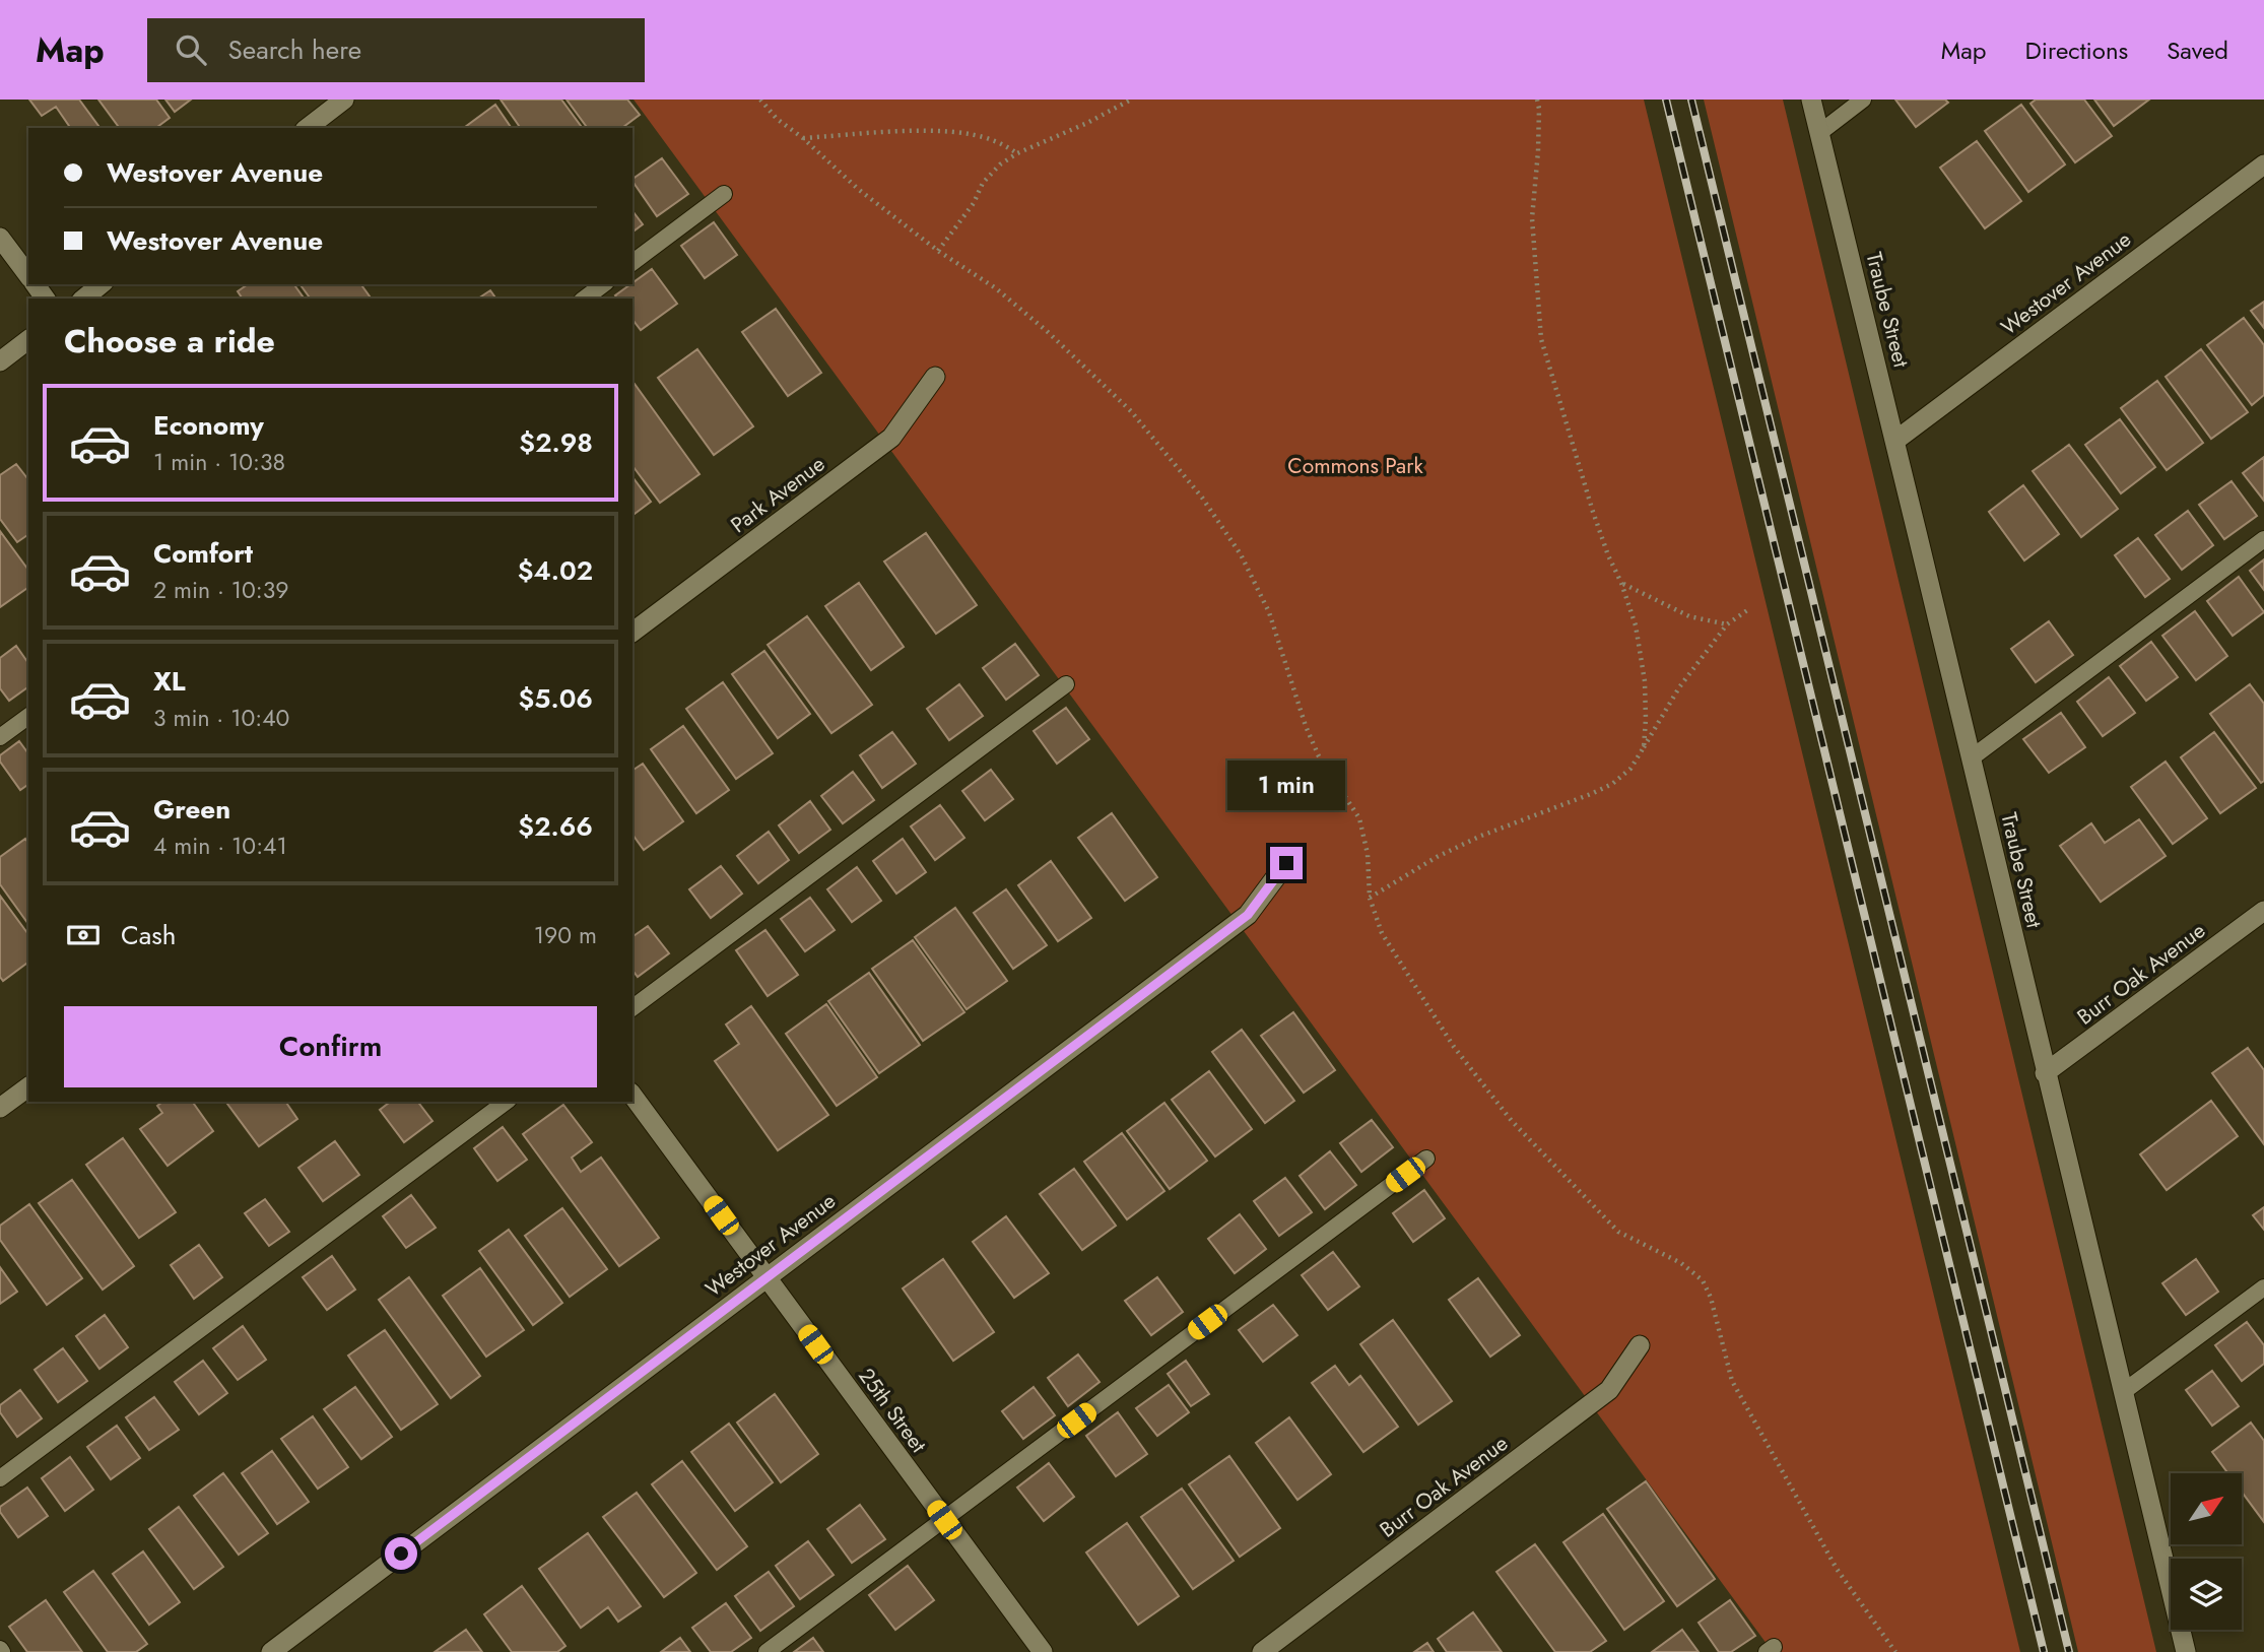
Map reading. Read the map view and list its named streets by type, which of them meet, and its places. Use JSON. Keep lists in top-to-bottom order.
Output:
{
  "streets": {
    "street": [
      "Westover Avenue",
      "Traube Street",
      "Park Avenue",
      "Burr Oak Avenue",
      "25th Street"
    ]
  },
  "crossings": [
    ["Westover Avenue", "Traube Street"],
    ["Westover Avenue", "25th Street"],
    ["Traube Street", "Burr Oak Avenue"]
  ],
  "parks": ["Commons Park"],
  "north": "top right",
  "page": {
    "header": "Map",
    "search": "Search here",
    "nav": ["Map", "Directions", "Saved"],
    "banner": ["Westover Avenue", "Westover Avenue"],
    "heading": "Choose a ride",
    "list": [
      {
        "name": "Economy",
        "note": "1 min · 10:38",
        "value": "$2.98"
      },
      {
        "name": "Comfort",
        "note": "2 min · 10:39",
        "value": "$4.02"
      },
      {
        "name": "XL",
        "note": "3 min · 10:40",
        "value": "$5.06"
      },
      {
        "name": "Green",
        "note": "4 min · 10:41",
        "value": "$2.66"
      }
    ],
    "bubble": "1 min",
    "pay": ["Cash", "190 m"],
    "buttons": "Confirm"
  }
}
